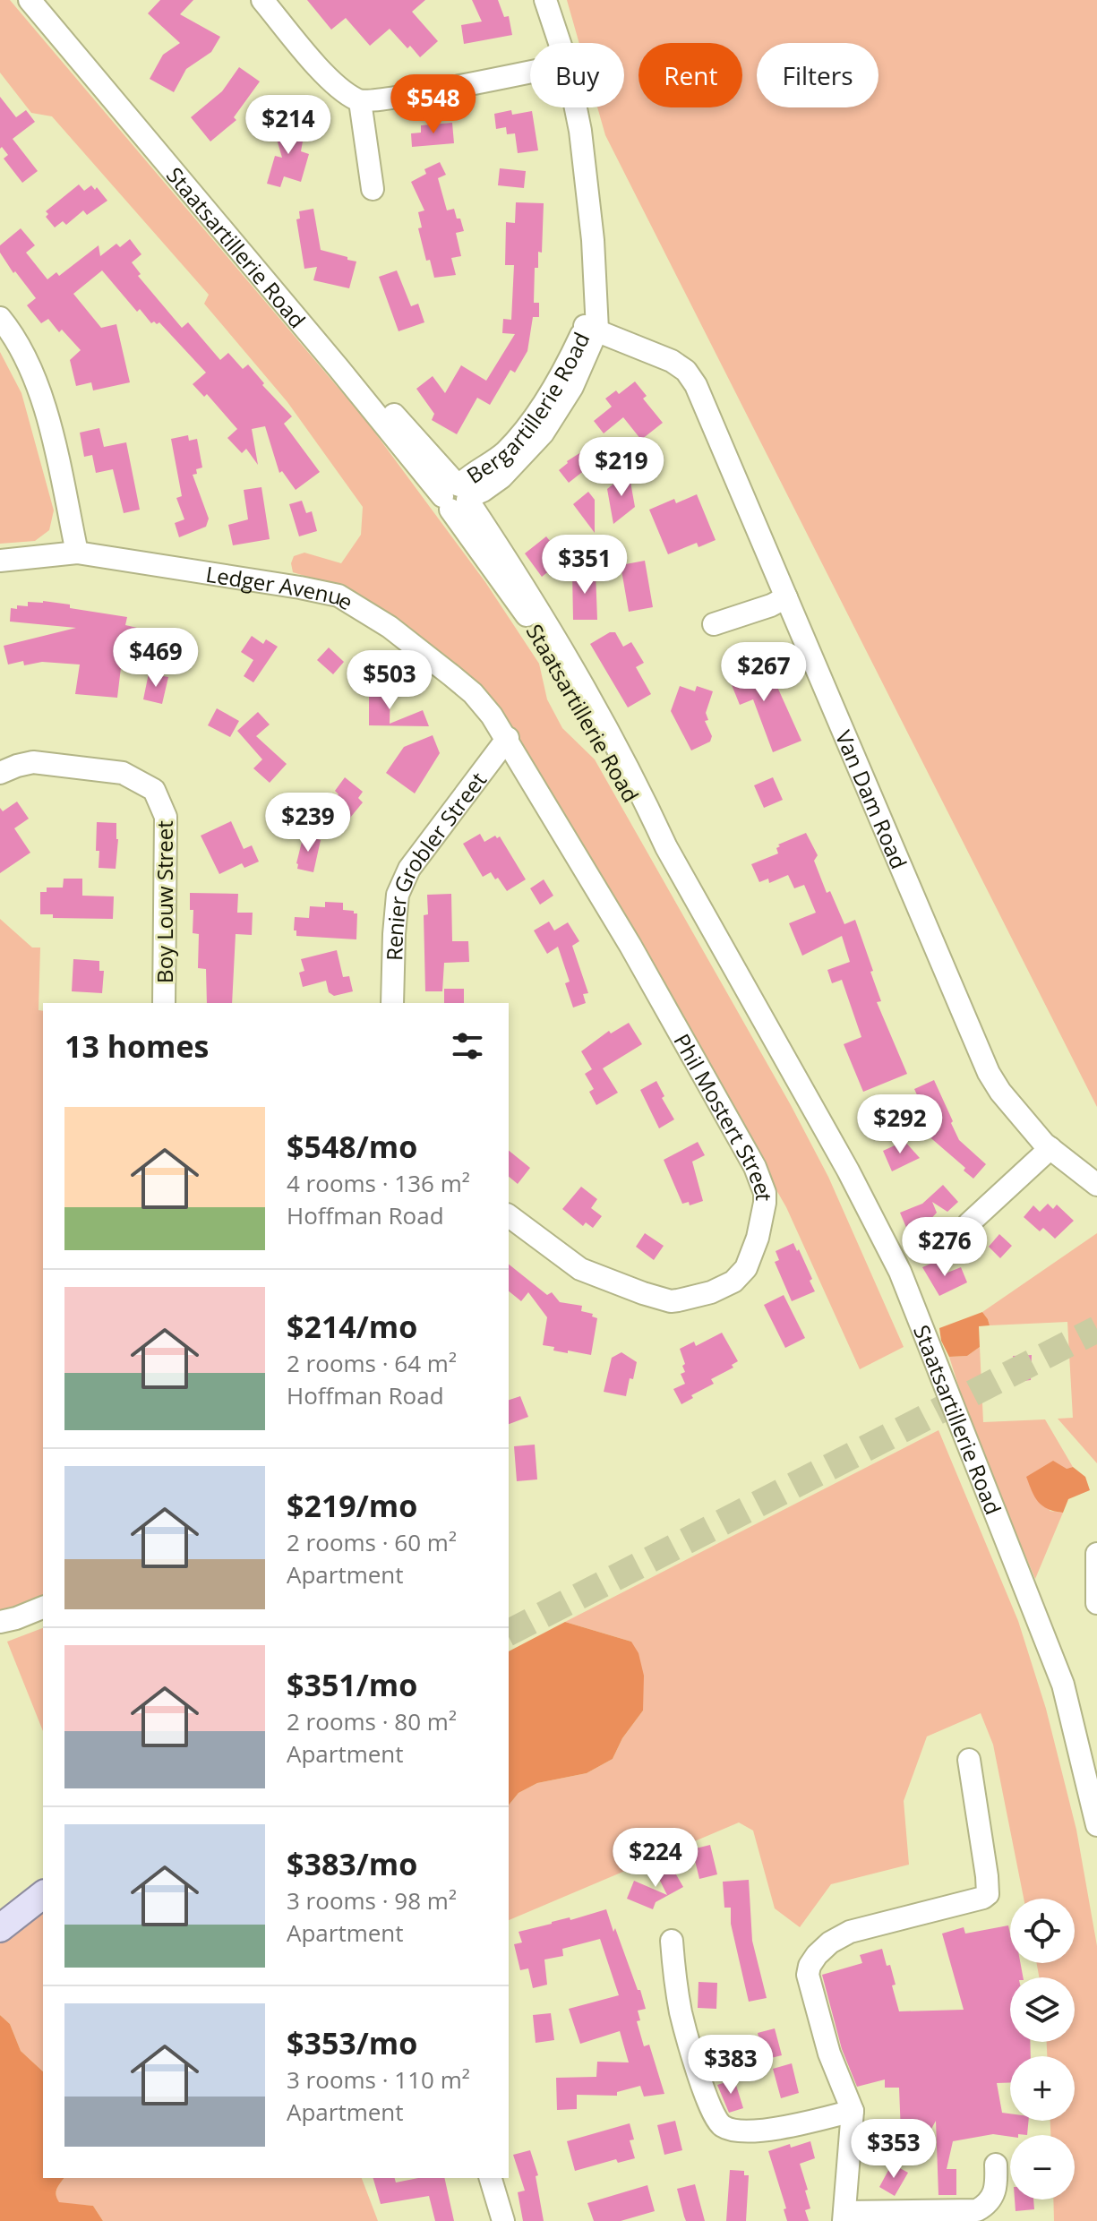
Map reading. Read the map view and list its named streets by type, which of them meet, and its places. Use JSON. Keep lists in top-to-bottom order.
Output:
{
  "streets": {
    "street": [
      "Staatsartillerie Road",
      "Bergartillerie Road",
      "Ledger Avenue",
      "Van Dam Road",
      "Renier Grobler Street",
      "Boy Louw Street",
      "Phil Mostert Street"
    ]
  },
  "crossings": [
    ["Staatsartillerie Road", "Bergartillerie Road"],
    ["Bergartillerie Road", "Van Dam Road"],
    ["Ledger Avenue", "Renier Grobler Street"],
    ["Ledger Avenue", "Phil Mostert Street"],
    ["Renier Grobler Street", "Phil Mostert Street"]
  ],
  "page": {
    "chip": ["Buy", "Rent", "Filters"],
    "price": [
      "$548",
      "$214",
      "$219",
      "$351",
      "$469",
      "$267",
      "$503",
      "$239",
      "$292",
      "$276",
      "$224",
      "$383",
      "$353"
    ],
    "heading": "13 homes",
    "list": [
      {
        "name": "$548/mo",
        "note": "4 rooms · 136 m² · Hoffman Road"
      },
      {
        "name": "$214/mo",
        "note": "2 rooms · 64 m² · Hoffman Road"
      },
      {
        "name": "$219/mo",
        "note": "2 rooms · 60 m² · Apartment"
      },
      {
        "name": "$351/mo",
        "note": "2 rooms · 80 m² · Apartment"
      },
      {
        "name": "$383/mo",
        "note": "3 rooms · 98 m² · Apartment"
      },
      {
        "name": "$353/mo",
        "note": "3 rooms · 110 m² · Apartment"
      }
    ],
    "map_buttons": ["+", "−"]
  }
}
